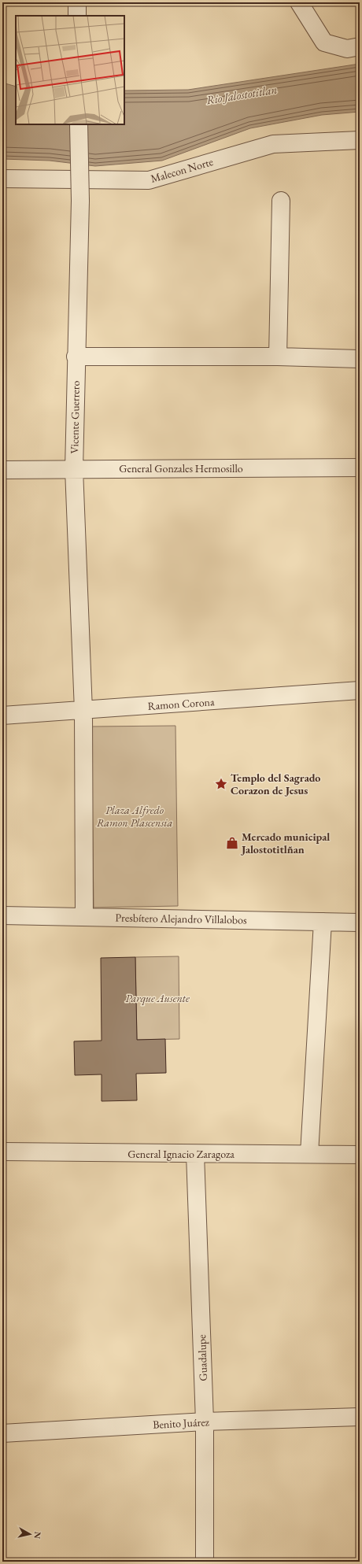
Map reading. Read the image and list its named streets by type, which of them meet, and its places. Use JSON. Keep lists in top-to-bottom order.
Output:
{
  "streets": {
    "street": [
      "Malecon Norte",
      "Vicente Guerrero",
      "General Gonzales Hermosillo",
      "Ramon Corona",
      "Presbítero Alejandro Villalobos",
      "General Ignacio Zaragoza",
      "Guadalupe",
      "Benito Juárez"
    ]
  },
  "crossings": [
    ["Vicente Guerrero", "General Gonzales Hermosillo"],
    ["Vicente Guerrero", "Ramon Corona"],
    ["Vicente Guerrero", "Presbítero Alejandro Villalobos"],
    ["General Ignacio Zaragoza", "Guadalupe"],
    ["Guadalupe", "Benito Juárez"]
  ],
  "water": ["Rio Jalostotitlan"],
  "parks": ["Plaza Alfredo Ramon Plascensia", "Parque Ausente"],
  "places": {
    "place": ["Templo del Sagrado Corazon de Jesus"],
    "shop": ["Mercado municipal Jalostotitlñan"]
  },
  "north": "right"
}
